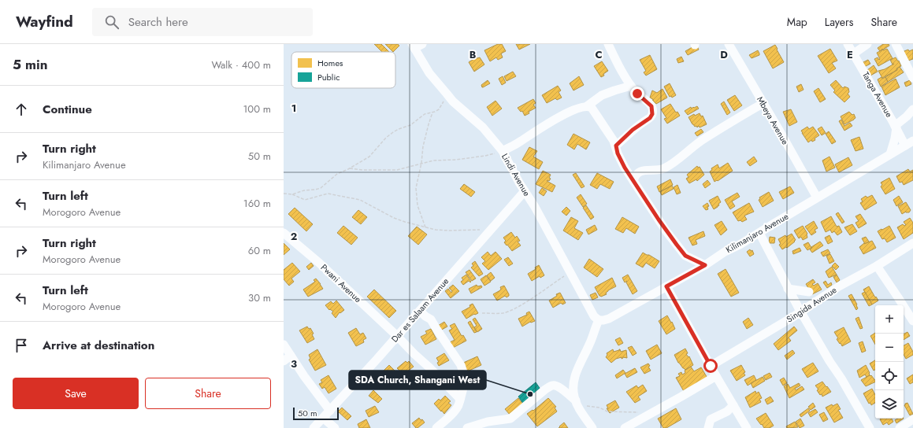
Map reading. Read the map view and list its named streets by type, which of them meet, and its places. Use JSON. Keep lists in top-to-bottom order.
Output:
{
  "streets": {
    "street": [
      "Tanga Avenue",
      "Mbeya Avenue",
      "Lindi Avenue",
      "Kilimanjaro Avenue",
      "Pwani Avenue",
      "Singida Avenue",
      "Dar es Salaam Avenue"
    ]
  },
  "crossings": [
    ["Tanga Avenue", "Kilimanjaro Avenue"],
    ["Mbeya Avenue", "Kilimanjaro Avenue"],
    ["Lindi Avenue", "Kilimanjaro Avenue"],
    ["Lindi Avenue", "Dar es Salaam Avenue"],
    ["Pwani Avenue", "Dar es Salaam Avenue"]
  ],
  "places": ["SDA Church, Shangani West"],
  "legend": ["Homes", "Public"],
  "scale_bar": "50 m",
  "page": {
    "header": "Wayfind",
    "search": "Search here",
    "nav": ["Map", "Layers", "Share"],
    "heading": ["5 min", "Walk · 400 m"],
    "list": [
      ["Continue", "100 m"],
      ["Turn right", "Kilimanjaro Avenue", "50 m"],
      ["Turn left", "Morogoro Avenue", "160 m"],
      ["Turn right", "Morogoro Avenue", "60 m"],
      ["Turn left", "Morogoro Avenue", "30 m"],
      "Arrive at destination"
    ],
    "map_buttons": ["+", "−"],
    "buttons": ["Save", "Share"],
    "scale": "50 m"
  },
  "grid": {
    "columns": [
      "B",
      "C",
      "D",
      "E"
    ],
    "rows": ["1", "2", "3"]
  }
}
